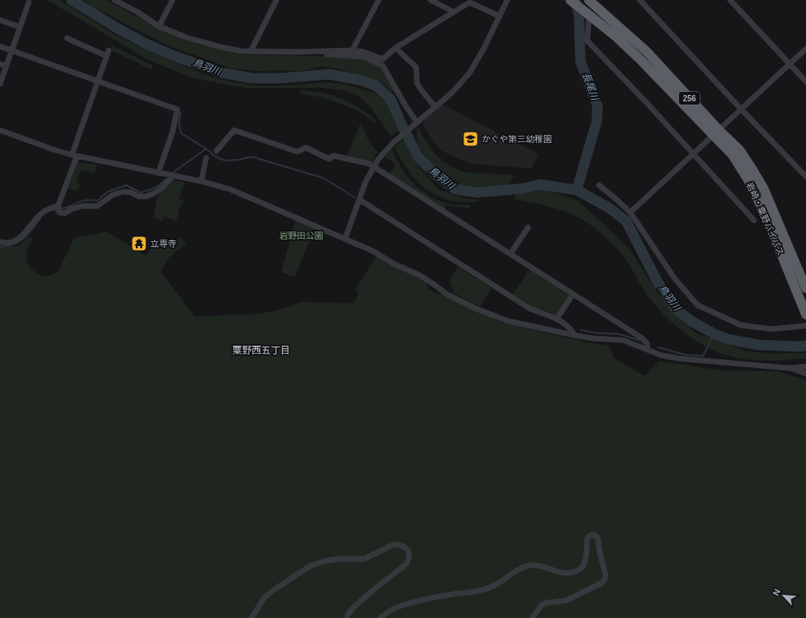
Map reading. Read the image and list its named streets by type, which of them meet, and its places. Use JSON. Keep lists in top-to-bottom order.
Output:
{
  "streets": {
    "highway": ["256", "岩崎・粟野バイパス"]
  },
  "districts": ["粟野西五丁目"],
  "water": ["鳥羽川", "長尾川"],
  "parks": ["岩野田公園"],
  "places": {
    "school or university": ["かぐや第三幼稚園"],
    "temple": ["立専寺"]
  },
  "north": "top left"
}
